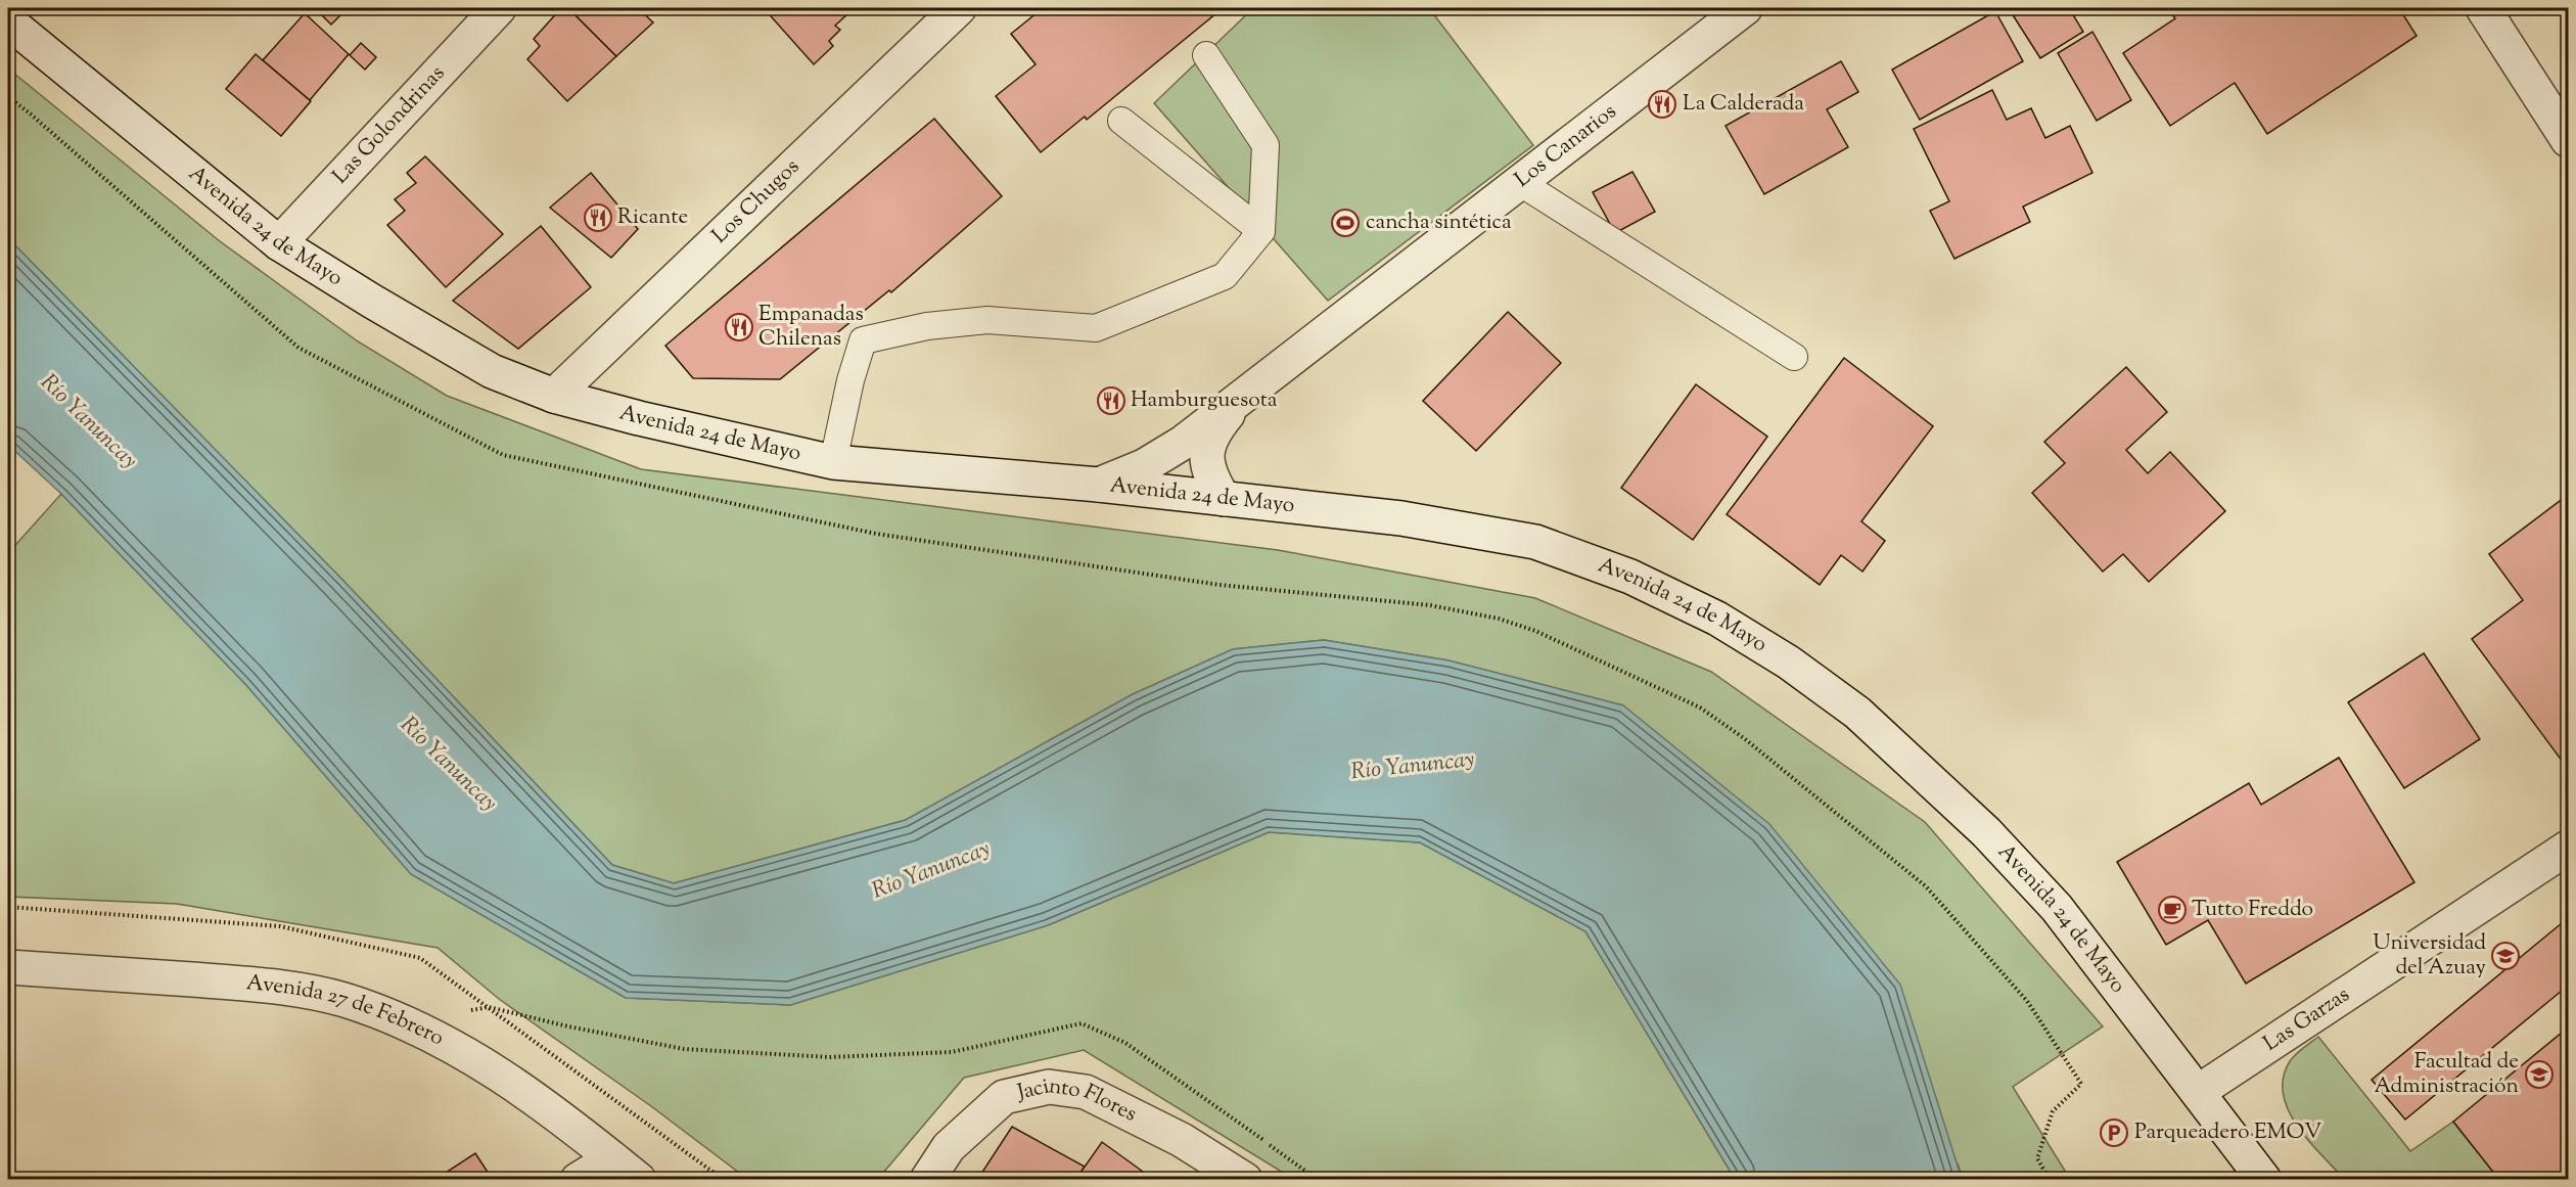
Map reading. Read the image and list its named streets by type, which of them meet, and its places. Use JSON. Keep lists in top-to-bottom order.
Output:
{
  "streets": {
    "street": [
      "Las Golondrinas",
      "Los Canarios",
      "Los Chugos",
      "Avenida 24 de Mayo",
      "Avenida 27 de Febrero",
      "Las Garzas",
      "Jacinto Flores"
    ]
  },
  "crossings": [
    ["Las Golondrinas", "Avenida 24 de Mayo"],
    ["Los Canarios", "Avenida 24 de Mayo"],
    ["Los Chugos", "Avenida 24 de Mayo"],
    ["Avenida 24 de Mayo", "Las Garzas"]
  ],
  "water": ["Río Yanuncay"],
  "places": {
    "restaurant": [
      "La Calderada",
      "Ricante",
      "Empanadas Chilenas",
      "Hamburguesota"
    ],
    "sports": ["cancha sintética"],
    "cafe": ["Tutto Freddo"],
    "school or university": ["Universidad del Azuay", "Facultad de Administración"],
    "parking": ["Parqueadero EMOV"]
  }
}
